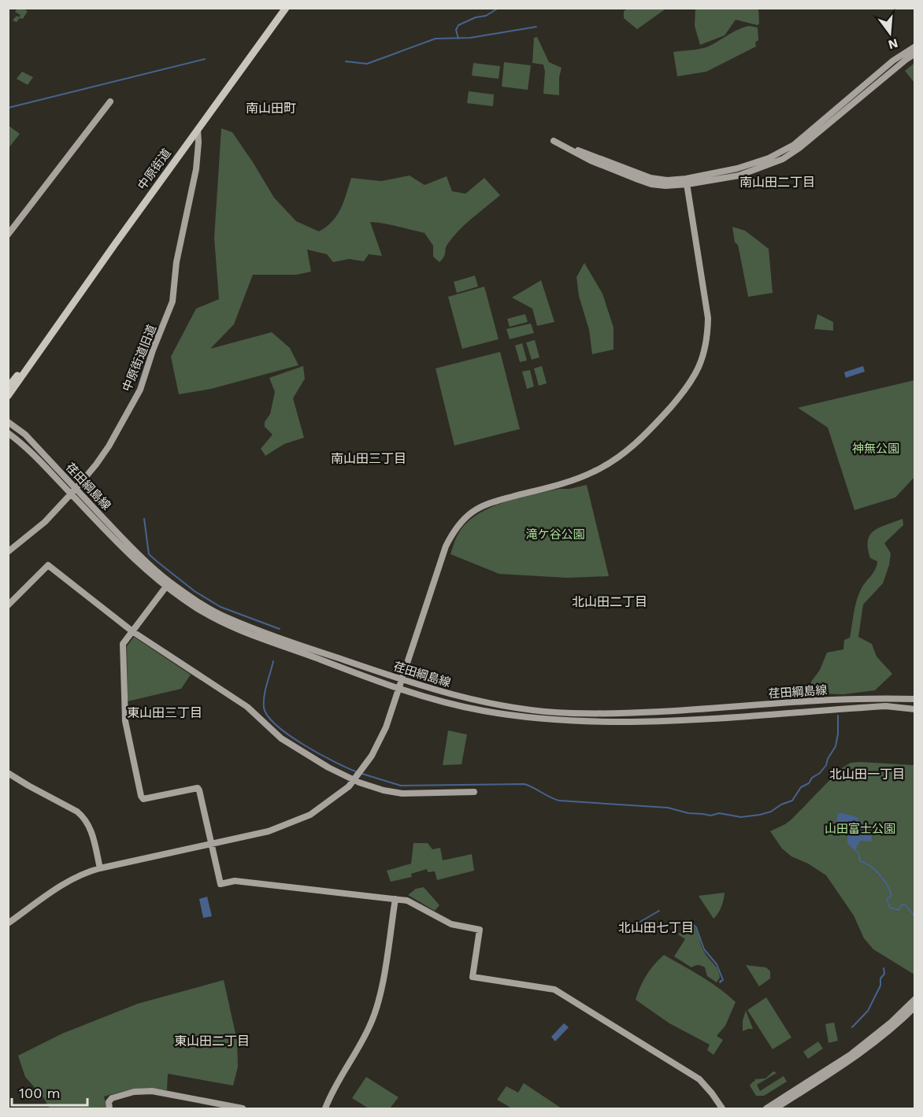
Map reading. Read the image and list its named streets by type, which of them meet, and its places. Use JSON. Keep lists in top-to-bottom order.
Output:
{
  "streets": {
    "main road": ["中原街道"],
    "street": ["中原街道旧道", "荏田綱島線"]
  },
  "crossings": [
    ["中原街道", "中原街道旧道"],
    ["中原街道旧道", "荏田綱島線"]
  ],
  "districts": [
    "南山田町",
    "南山田二丁目",
    "南山田三丁目",
    "北山田二丁目",
    "東山田三丁目",
    "北山田一丁目",
    "北山田七丁目",
    "東山田二丁目"
  ],
  "parks": ["神無公園", "滝ケ谷公園", "山田富士公園"],
  "scale_bar": "100 m",
  "north": "bottom"
}
